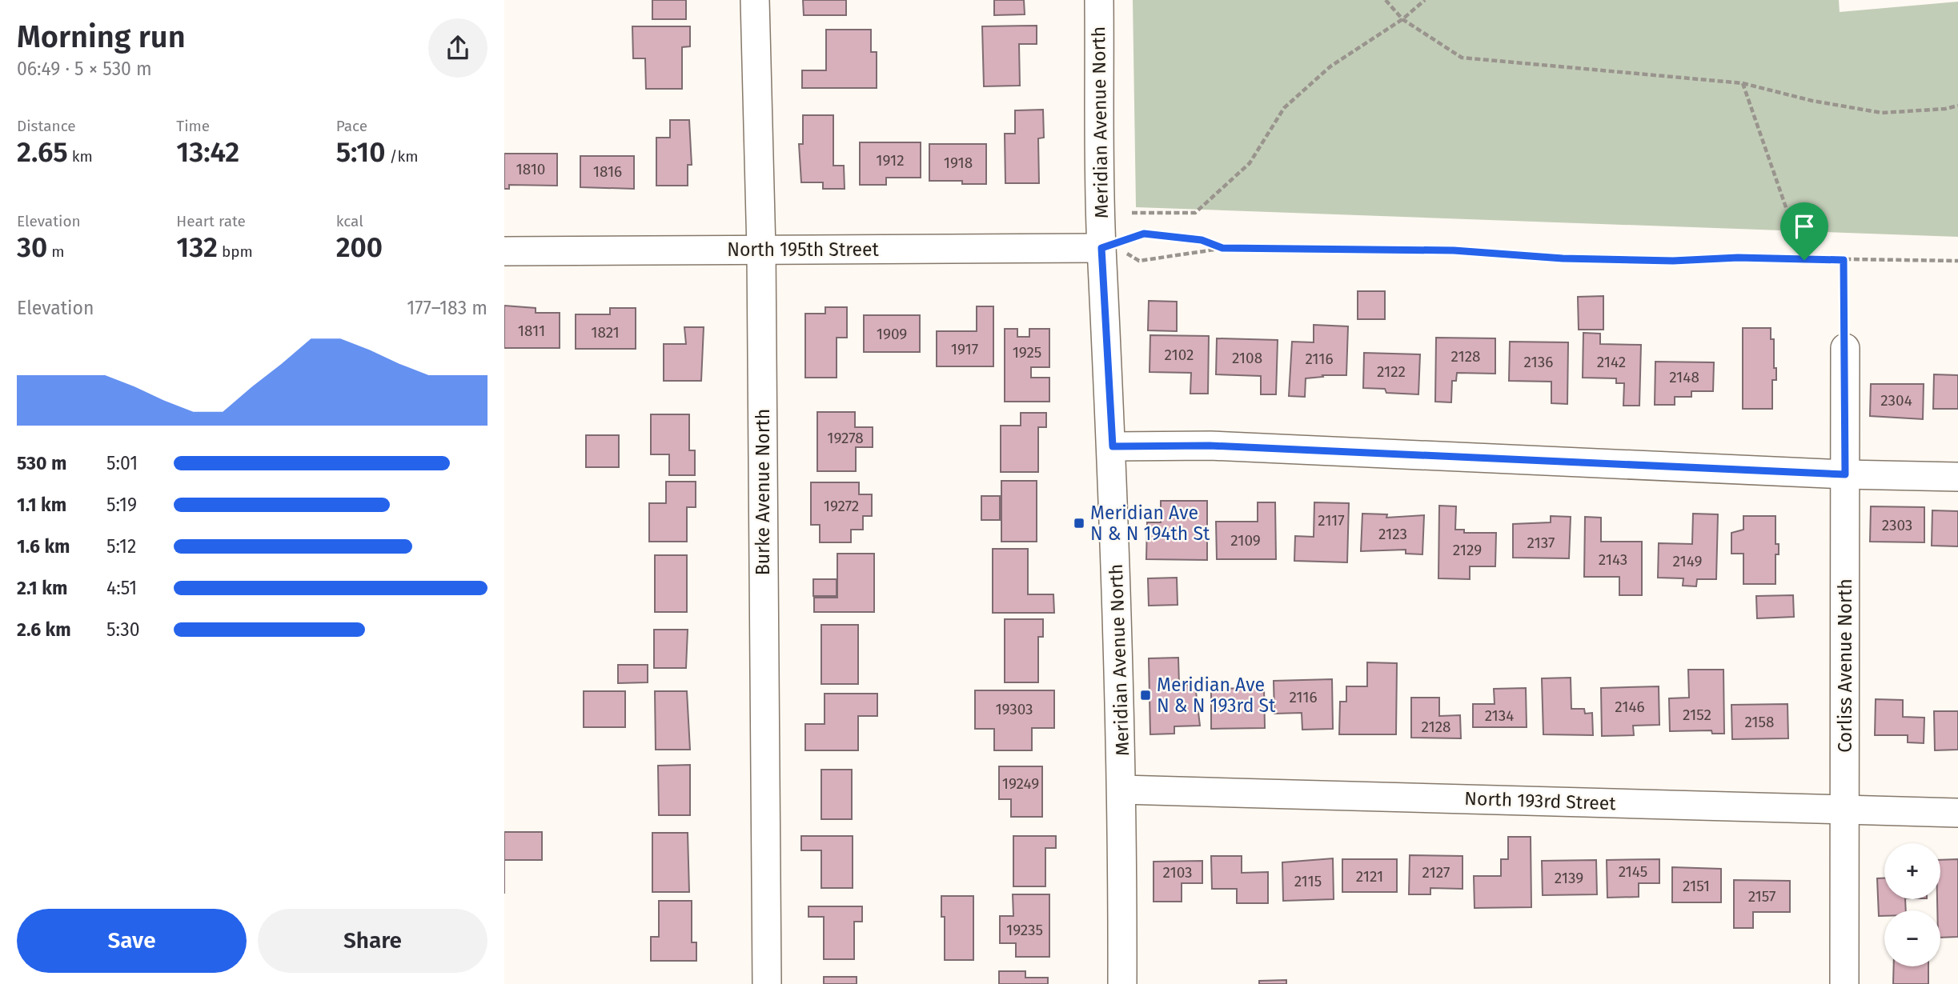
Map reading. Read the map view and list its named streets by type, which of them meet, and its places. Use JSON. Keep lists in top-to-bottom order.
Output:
{
  "streets": {
    "street": [
      "Meridian Avenue North",
      "North 195th Street",
      "Burke Avenue North",
      "Corliss Avenue North",
      "North 193rd Street"
    ]
  },
  "crossings": [
    ["Meridian Avenue North", "North 195th Street"],
    ["Meridian Avenue North", "North 193rd Street"],
    ["North 195th Street", "Burke Avenue North"],
    ["Corliss Avenue North", "North 193rd Street"]
  ],
  "places": {
    "transit": ["Meridian Ave N & N 194th St", "Meridian Ave N & N 193rd St"]
  },
  "house_numbers": [
    "1912",
    "1918",
    "1810",
    "1816",
    "1811",
    "1821",
    "1909",
    "1917",
    "1925",
    "2102",
    "2128",
    "2108",
    "2116",
    "2136",
    "2142",
    "2122",
    "2148",
    "2304",
    "19278",
    "19272",
    "2117",
    "2303",
    "2123",
    "2109",
    "2137",
    "2129",
    "2143",
    "2149",
    "2116",
    "2146",
    "19303",
    "2152",
    "2134",
    "2158",
    "2128",
    "19249",
    "2145",
    "2103",
    "2127",
    "2121",
    "2139",
    "2115",
    "2151",
    "2157",
    "19235"
  ],
  "page": {
    "heading": ["Morning run", "06:49 · 5 × 530 m"],
    "stats": [
      ["Distance", "2.65 km"],
      ["Time", "13:42"],
      ["Pace", "5:10 /km"],
      ["Elevation", "30 m"],
      ["Heart rate", "132 bpm"],
      ["kcal", "200"]
    ],
    "chart": ["Elevation", "177–183 m"],
    "list": [
      {
        "name": "530 m",
        "note": "5:01"
      },
      {
        "name": "1.1 km",
        "note": "5:19"
      },
      {
        "name": "1.6 km",
        "note": "5:12"
      },
      {
        "name": "2.1 km",
        "note": "4:51"
      },
      {
        "name": "2.6 km",
        "note": "5:30"
      }
    ],
    "map_buttons": ["+", "−"],
    "buttons": ["Save", "Share"]
  }
}
